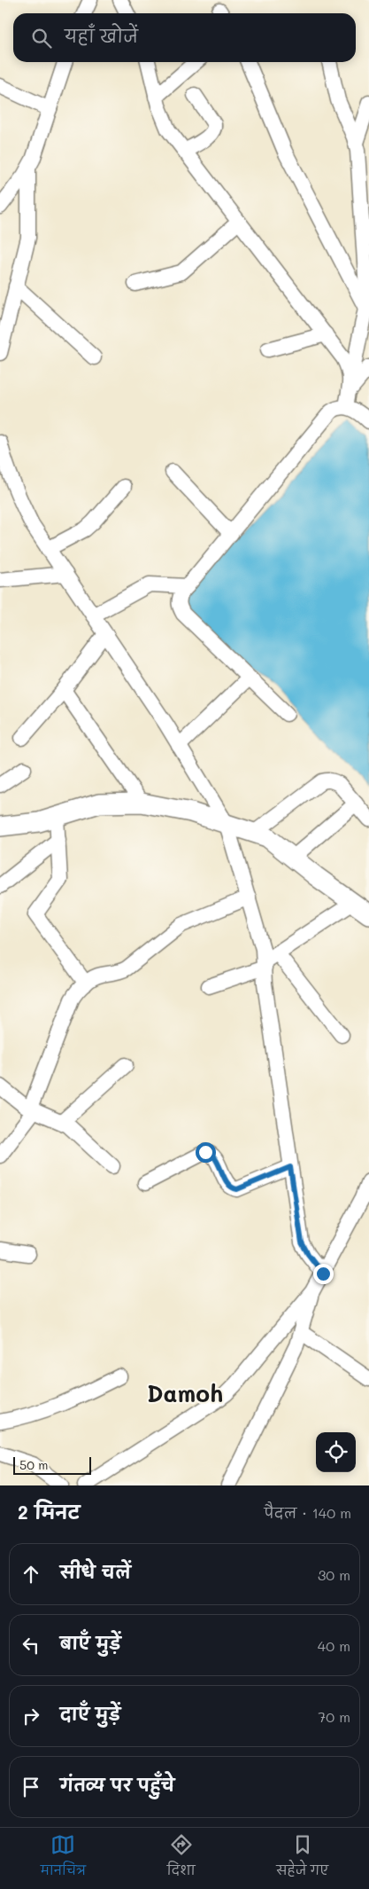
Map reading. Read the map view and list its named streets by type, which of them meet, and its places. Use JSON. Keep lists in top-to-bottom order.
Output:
{
  "districts": ["Damoh"],
  "scale_bar": "50 m",
  "page": {
    "search": "यहाँ खोजें",
    "scale": "50 m",
    "heading": ["2 मिनट", "पैदल · 140 m"],
    "list": [
      ["सीधे चलें", "30 m"],
      ["बाएँ मुड़ें", "40 m"],
      ["दाएँ मुड़ें", "70 m"],
      "गंतव्य पर पहुँचे"
    ],
    "nav": ["मानचित्र", "दिशा", "सहेजे गए"]
  }
}
